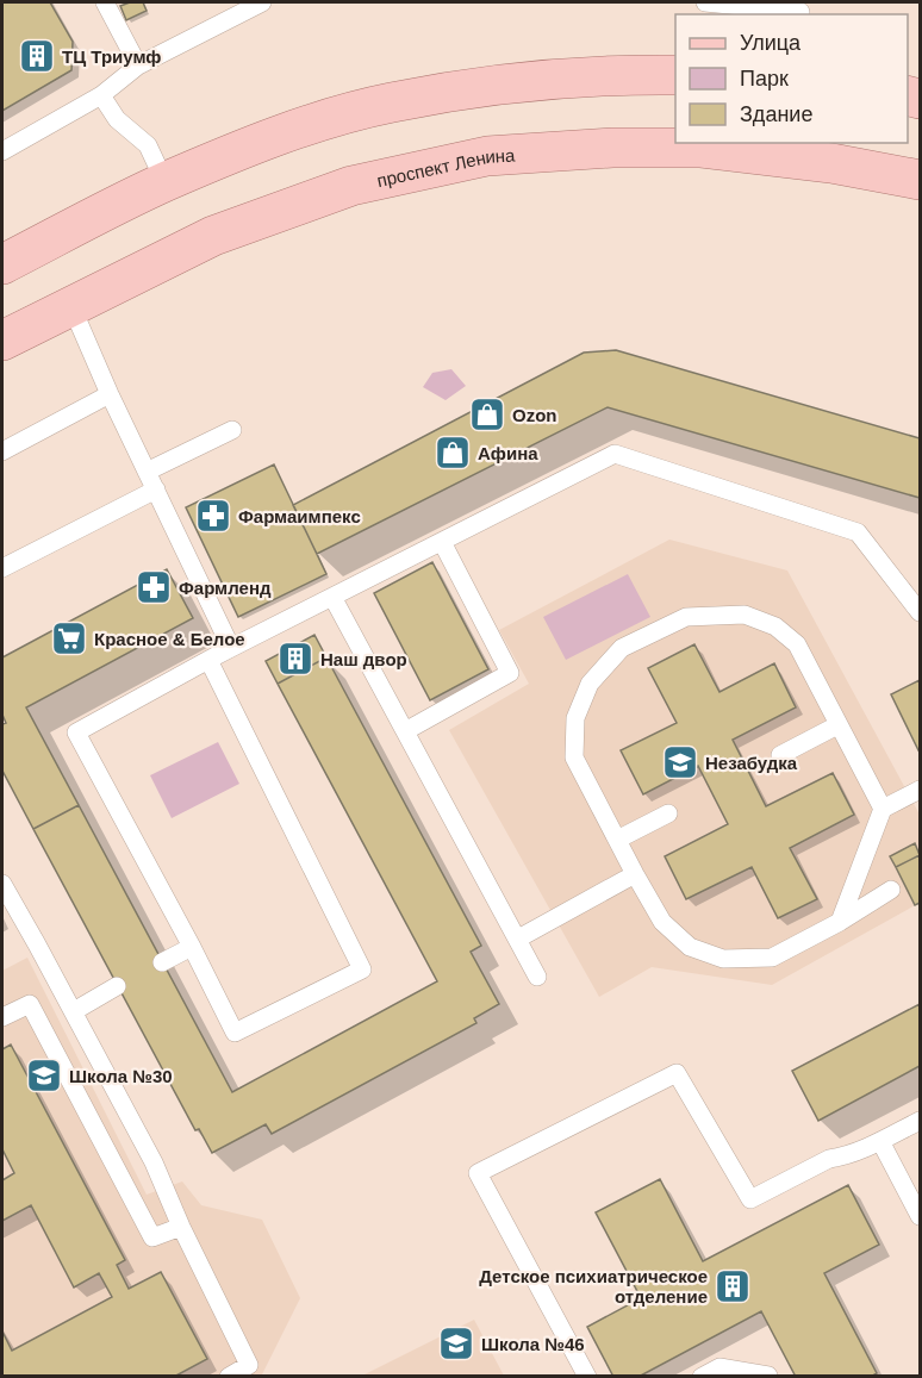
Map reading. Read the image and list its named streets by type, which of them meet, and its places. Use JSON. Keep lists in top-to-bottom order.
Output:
{
  "streets": {
    "main road": ["проспект Ленина"]
  },
  "places": {
    "building": ["ТЦ Триумф", "Наш двор", "Детское психиатрическое отделение"],
    "shop": ["Ozon", "Афина"],
    "pharmacy": ["Фармаимпекс", "Фармленд"],
    "supermarket": ["Красное & Белое"],
    "school or university": ["Незабудка", "Школа №30", "Школа №46"]
  },
  "legend": ["Улица", "Парк", "Здание"]
}
